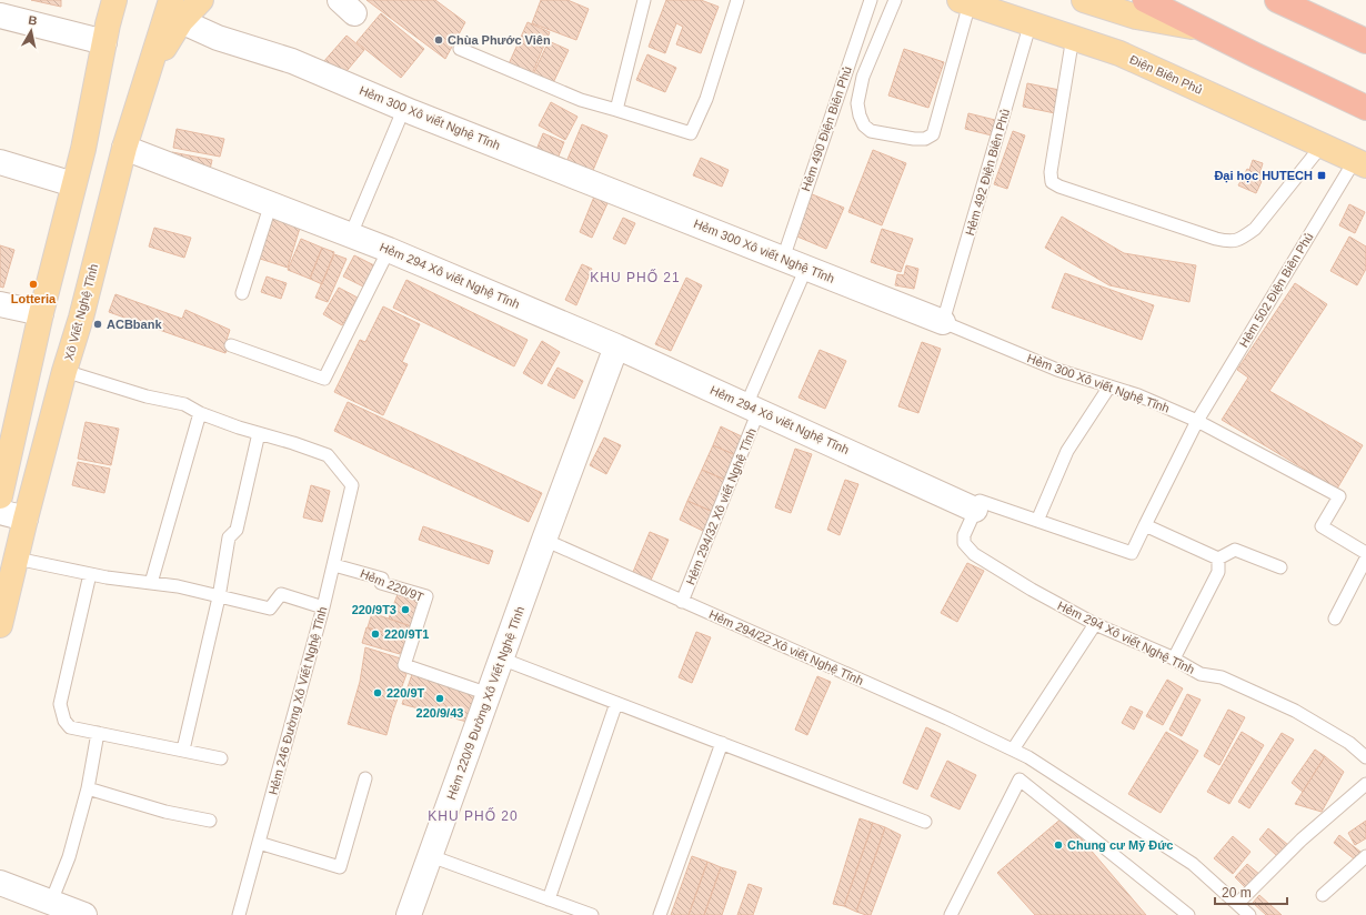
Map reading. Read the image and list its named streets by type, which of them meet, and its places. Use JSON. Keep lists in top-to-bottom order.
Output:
{
  "streets": {
    "main road": ["Điện Biên Phủ", "Xô Viết Nghệ Tĩnh"],
    "street": ["Hẻm 300 Xô viết Nghệ Tĩnh", "Hẻm 294 Xô viết Nghệ Tĩnh", "Hẻm 220/9 Đường Xô Viết Nghệ Tĩnh"],
    "lane": [
      "Hẻm 490 Điện Biên Phủ",
      "Hẻm 492 Điện Biên Phủ",
      "Hẻm 502 Điện Biên Phủ",
      "Hẻm 294/32 Xô viết Nghệ Tĩnh",
      "Hẻm 220/9T",
      "Hẻm 294/22 Xô viết Nghệ Tĩnh",
      "Hẻm 246 Đường Xô Viết Nghệ Tĩnh"
    ]
  },
  "crossings": [
    ["Điện Biên Phủ", "Hẻm 492 Điện Biên Phủ"],
    ["Điện Biên Phủ", "Hẻm 502 Điện Biên Phủ"],
    ["Hẻm 300 Xô viết Nghệ Tĩnh", "Hẻm 490 Điện Biên Phủ"],
    ["Hẻm 300 Xô viết Nghệ Tĩnh", "Hẻm 492 Điện Biên Phủ"],
    ["Hẻm 300 Xô viết Nghệ Tĩnh", "Hẻm 502 Điện Biên Phủ"],
    ["Hẻm 300 Xô viết Nghệ Tĩnh", "Hẻm 294/32 Xô viết Nghệ Tĩnh"],
    ["Hẻm 294 Xô viết Nghệ Tĩnh", "Xô Viết Nghệ Tĩnh"],
    ["Hẻm 294 Xô viết Nghệ Tĩnh", "Hẻm 294/32 Xô viết Nghệ Tĩnh"],
    ["Hẻm 294 Xô viết Nghệ Tĩnh", "Hẻm 220/9 Đường Xô Viết Nghệ Tĩnh"],
    ["Hẻm 294/32 Xô viết Nghệ Tĩnh", "Hẻm 294/22 Xô viết Nghệ Tĩnh"],
    ["Hẻm 220/9T", "Hẻm 246 Đường Xô Viết Nghệ Tĩnh"],
    ["Hẻm 220/9T", "Hẻm 220/9 Đường Xô Viết Nghệ Tĩnh"],
    ["Hẻm 294/22 Xô viết Nghệ Tĩnh", "Hẻm 220/9 Đường Xô Viết Nghệ Tĩnh"]
  ],
  "districts": ["KHU PHỐ 21", "KHU PHỐ 20"],
  "places": {
    "other": [
      "Chùa Phước Viên",
      "Lotteria",
      "ACBbank",
      "220/9T3",
      "220/9T1",
      "220/9T",
      "220/9/43",
      "Chung cư Mỹ Đức"
    ],
    "transit": ["Đại học HUTECH"]
  },
  "scale_bar": "20 m",
  "north": "top"
}
